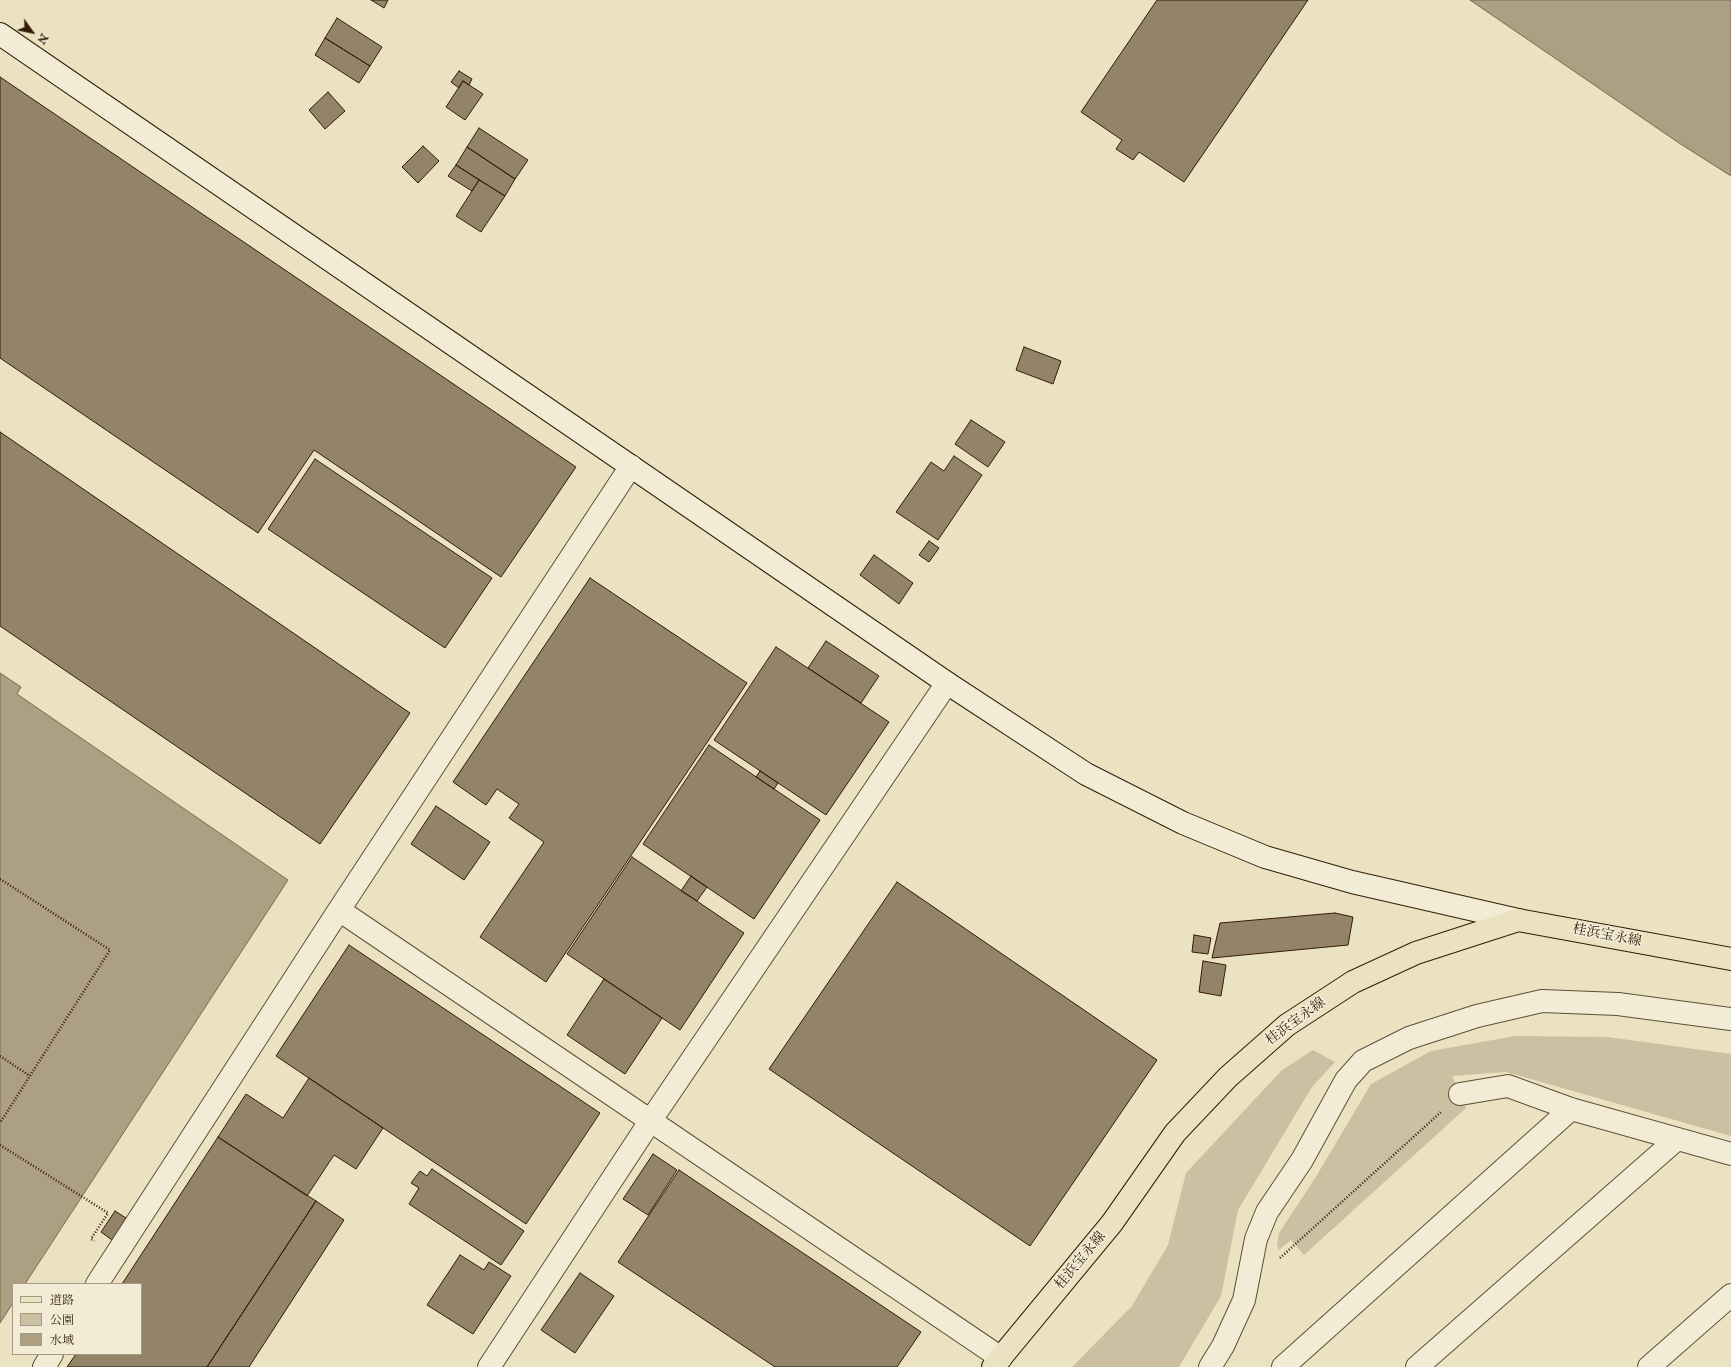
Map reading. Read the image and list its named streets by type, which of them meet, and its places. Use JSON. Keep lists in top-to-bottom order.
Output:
{
  "streets": {
    "main road": ["桂浜宝永線"]
  },
  "legend": ["道路", "公園", "水域"],
  "north": "bottom right"
}
